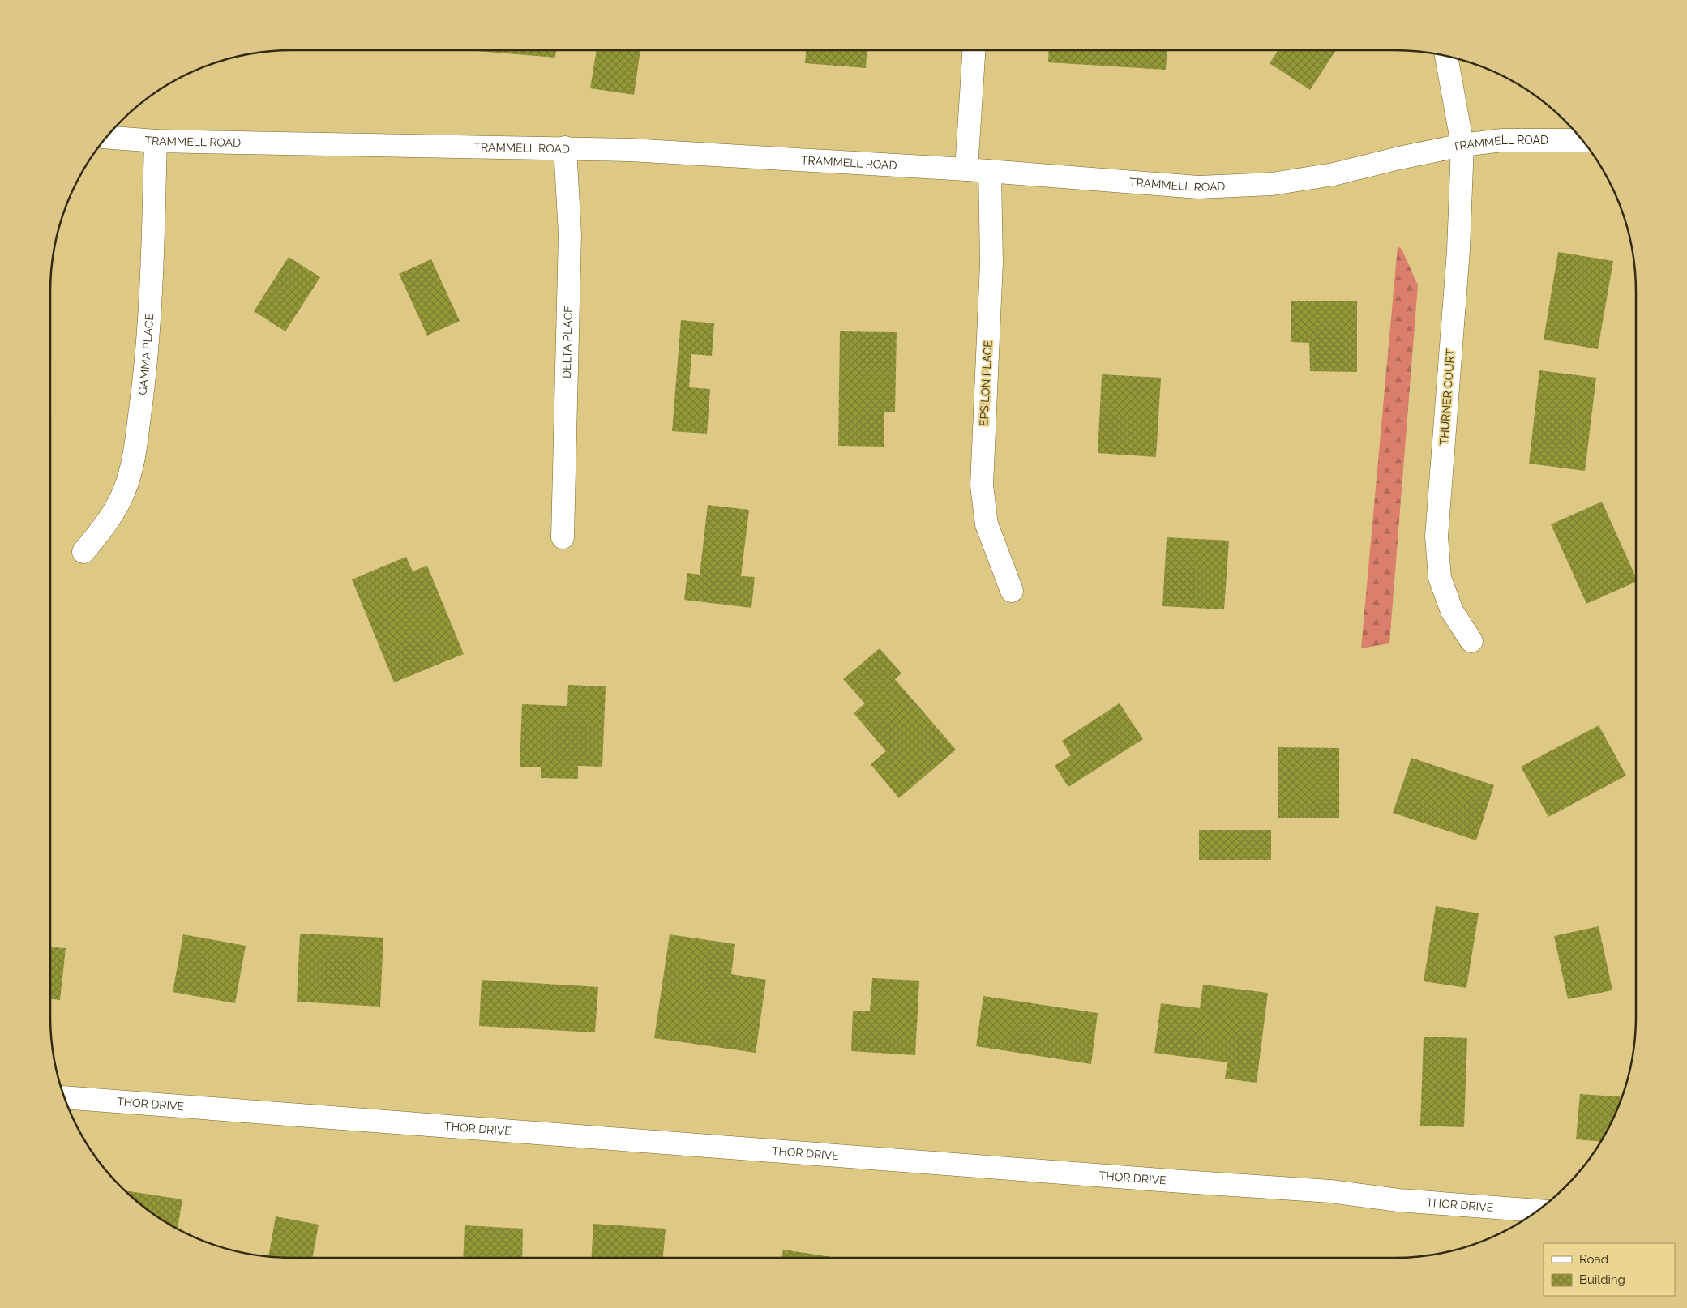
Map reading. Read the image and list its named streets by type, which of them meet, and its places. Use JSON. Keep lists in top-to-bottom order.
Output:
{
  "streets": {
    "street": [
      "TRAMMELL ROAD",
      "DELTA PLACE",
      "GAMMA PLACE",
      "EPSILON PLACE",
      "THURNER COURT",
      "THOR DRIVE"
    ]
  },
  "crossings": [
    ["TRAMMELL ROAD", "DELTA PLACE"],
    ["TRAMMELL ROAD", "GAMMA PLACE"],
    ["TRAMMELL ROAD", "EPSILON PLACE"],
    ["TRAMMELL ROAD", "THURNER COURT"]
  ],
  "legend": ["Road", "Building"]
}
